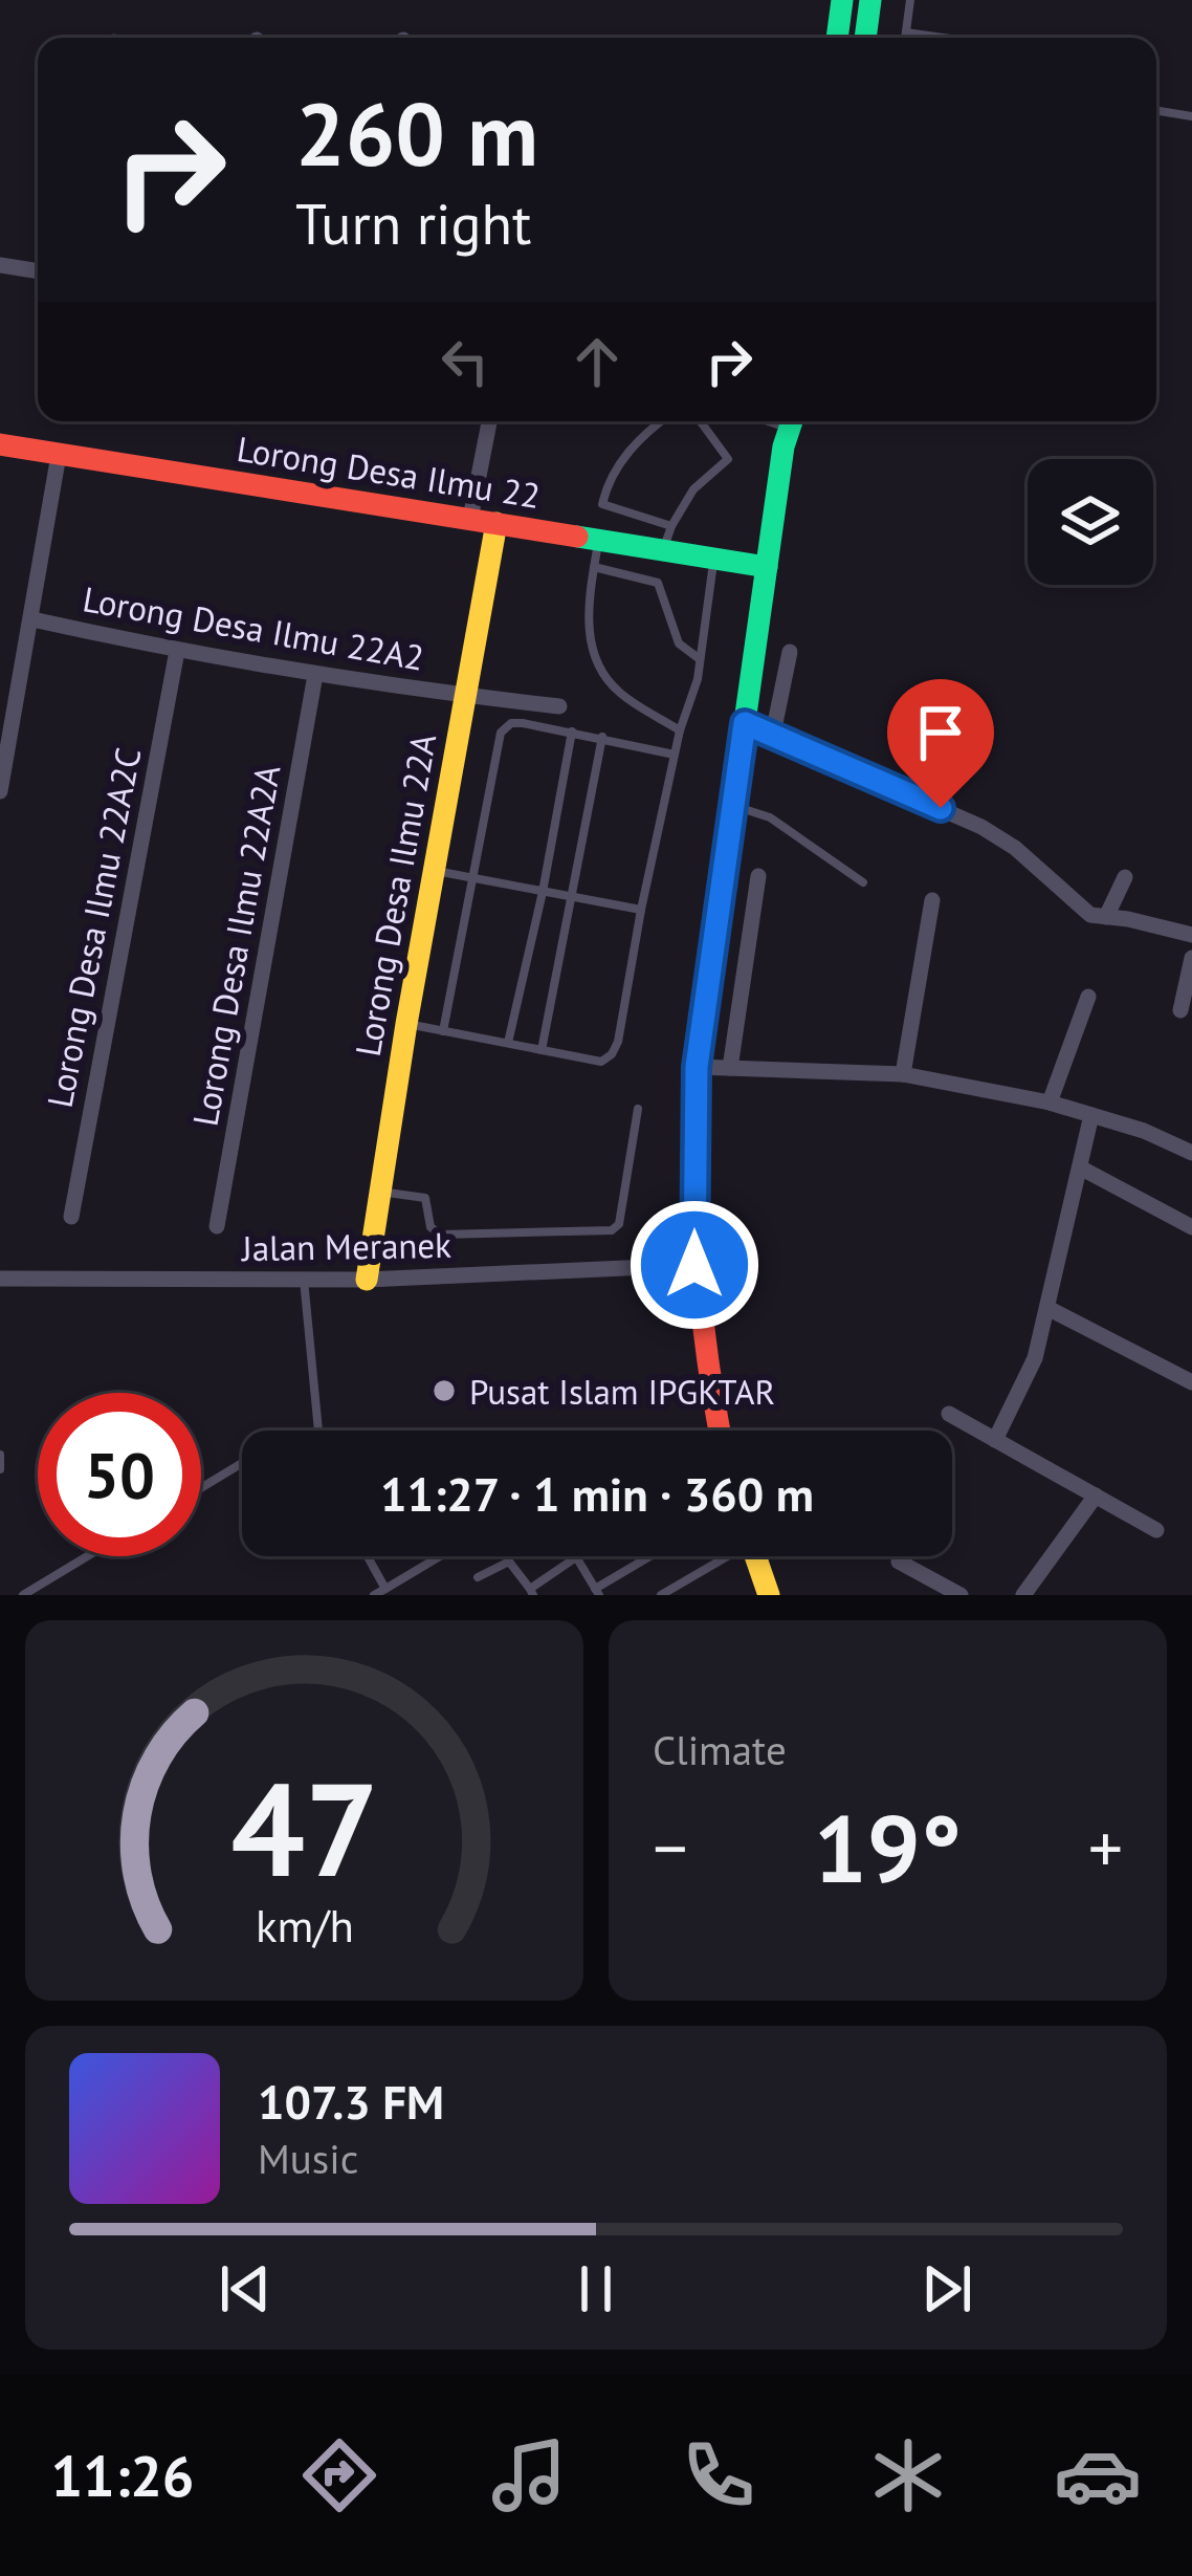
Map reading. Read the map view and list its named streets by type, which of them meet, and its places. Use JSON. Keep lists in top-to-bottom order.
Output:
{
  "streets": {
    "street": [
      "Lorong Desa Ilmu 22",
      "Lorong Desa Ilmu 22A2",
      "Lorong Desa Ilmu 22A",
      "Lorong Desa Ilmu 22A2C",
      "Lorong Desa Ilmu 22A2A",
      "Jalan Meranek"
    ]
  },
  "crossings": [
    ["Lorong Desa Ilmu 22", "Lorong Desa Ilmu 22A"],
    ["Lorong Desa Ilmu 22A2", "Lorong Desa Ilmu 22A"],
    ["Lorong Desa Ilmu 22A2", "Lorong Desa Ilmu 22A2C"],
    ["Lorong Desa Ilmu 22A2", "Lorong Desa Ilmu 22A2A"],
    ["Lorong Desa Ilmu 22A", "Jalan Meranek"]
  ],
  "places": ["Pusat Islam IPGKTAR"],
  "page": {
    "turn": ["260 m", "Turn right"],
    "limit": "50",
    "trip": "11:27 · 1 min · 360 m",
    "tile": "Climate",
    "heat": ["−", "19°", "+"],
    "song": ["107.3 FM", "Music"],
    "tabs": "11:26",
    "gauge": ["47", "km/h"]
  }
}
